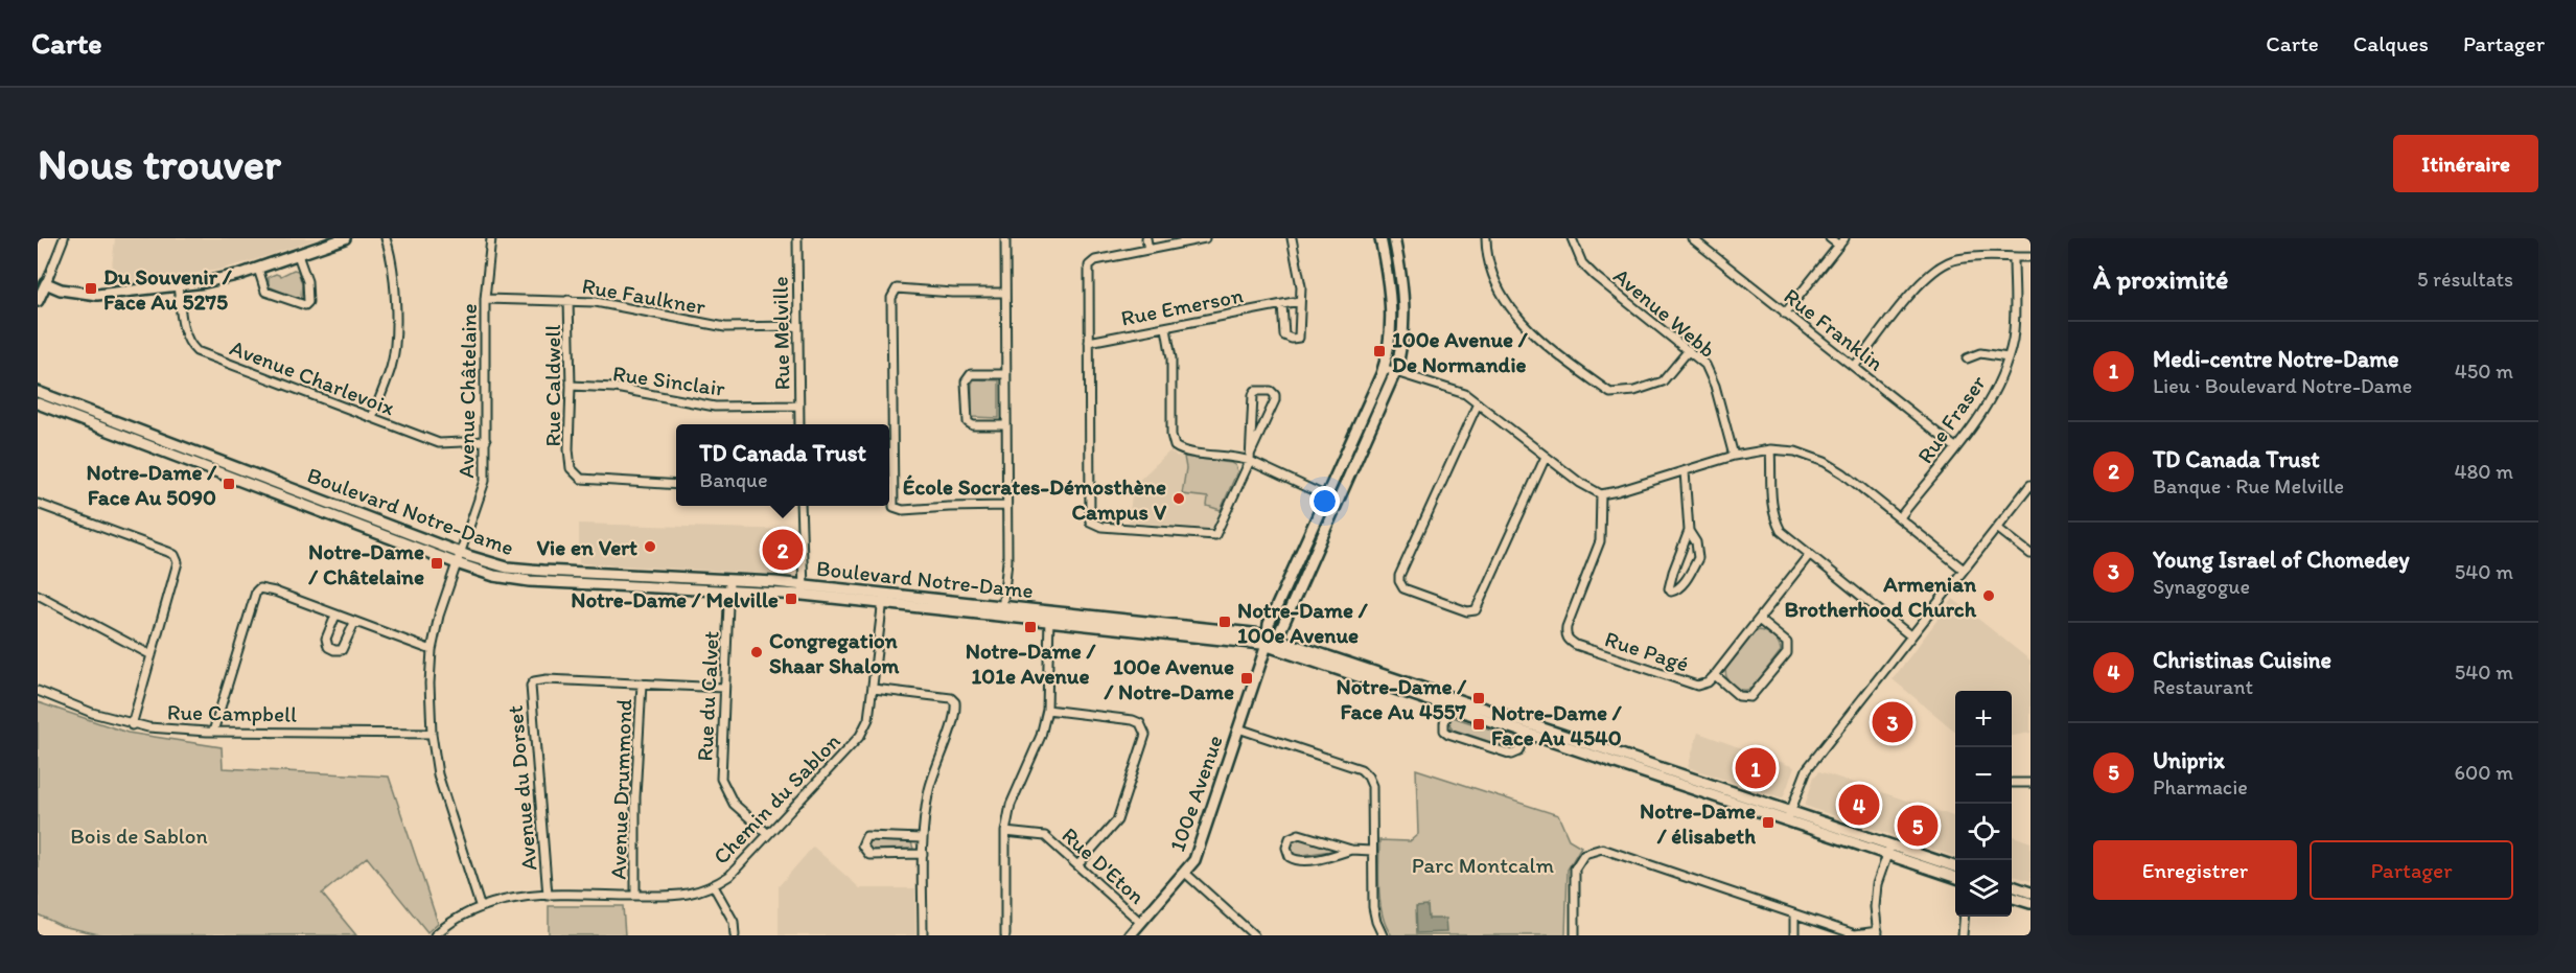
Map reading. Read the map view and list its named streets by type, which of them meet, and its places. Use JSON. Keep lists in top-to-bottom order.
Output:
{
  "streets": {
    "street": [
      "Rue Faulkner",
      "Rue Emerson",
      "Avenue Webb",
      "Rue Franklin",
      "Rue Melville",
      "Avenue Charlevoix",
      "Rue Sinclair",
      "Rue Caldwell",
      "Avenue Châtelaine",
      "Rue Fraser",
      "Boulevard Notre-Dame",
      "Rue Pagé",
      "Rue du Calvet",
      "Rue Campbell",
      "Avenue du Dorset",
      "Avenue Drummond",
      "100e Avenue",
      "Chemin du Sablon",
      "Rue D'Eton"
    ]
  },
  "crossings": [
    ["Rue Faulkner", "Rue Melville"],
    ["Rue Faulkner", "Rue Caldwell"],
    ["Rue Faulkner", "Avenue Châtelaine"],
    ["Rue Franklin", "Rue Fraser"],
    ["Rue Melville", "Rue Sinclair"],
    ["Avenue Charlevoix", "Avenue Châtelaine"],
    ["Rue Sinclair", "Rue Caldwell"],
    ["Avenue Châtelaine", "Boulevard Notre-Dame"],
    ["Avenue Châtelaine", "Rue Campbell"],
    ["Avenue Châtelaine", "Chemin du Sablon"],
    ["Boulevard Notre-Dame", "Rue du Calvet"],
    ["Boulevard Notre-Dame", "100e Avenue"],
    ["Boulevard Notre-Dame", "Chemin du Sablon"],
    ["Rue du Calvet", "Avenue du Dorset"],
    ["Rue du Calvet", "Chemin du Sablon"],
    ["Avenue du Dorset", "Avenue Drummond"],
    ["Avenue du Dorset", "Chemin du Sablon"],
    ["Avenue Drummond", "Chemin du Sablon"],
    ["100e Avenue", "Rue D'Eton"]
  ],
  "parks": ["Bois de Sablon", "Parc Montcalm"],
  "places": {
    "transit": [
      "Du Souvenir / Face Au 5275",
      "100e Avenue / De Normandie",
      "Notre-Dame / Face Au 5090",
      "Notre-Dame / Châtelaine",
      "Notre-Dame / Melville",
      "Notre-Dame / 100e Avenue",
      "Notre-Dame / 101e Avenue",
      "100e Avenue / Notre-Dame",
      "Notre-Dame / Face Au 4557",
      "Notre-Dame / Face Au 4540",
      "Notre-Dame / élisabeth"
    ],
    "other": [
      "École Socrates-Démosthène Campus V",
      "Vie en Vert",
      "Armenian Brotherhood Church",
      "Congregation Shaar Shalom"
    ]
  },
  "page": {
    "header": "Carte",
    "nav": ["Carte", "Calques", "Partager"],
    "buttons": [
      "Itinéraire",
      ["Enregistrer", "Partager"]
    ],
    "title": "Nous trouver",
    "heading": ["À proximité", "5 résultats"],
    "list": [
      {
        "mark": "1",
        "name": "Medi-centre Notre-Dame",
        "note": "Lieu · Boulevard Notre-Dame",
        "value": "450 m"
      },
      {
        "mark": "2",
        "name": "TD Canada Trust",
        "note": "Banque · Rue Melville",
        "value": "480 m"
      },
      {
        "mark": "3",
        "name": "Young Israel of Chomedey",
        "note": "Synagogue",
        "value": "540 m"
      },
      {
        "mark": "4",
        "name": "Christinas Cuisine",
        "note": "Restaurant",
        "value": "540 m"
      },
      {
        "mark": "5",
        "name": "Uniprix",
        "note": "Pharmacie",
        "value": "600 m"
      }
    ],
    "popup": ["TD Canada Trust", "Banque"],
    "pins": [
      "2",
      "3",
      "1",
      "4",
      "5"
    ],
    "map_buttons": ["+", "−"]
  }
}
